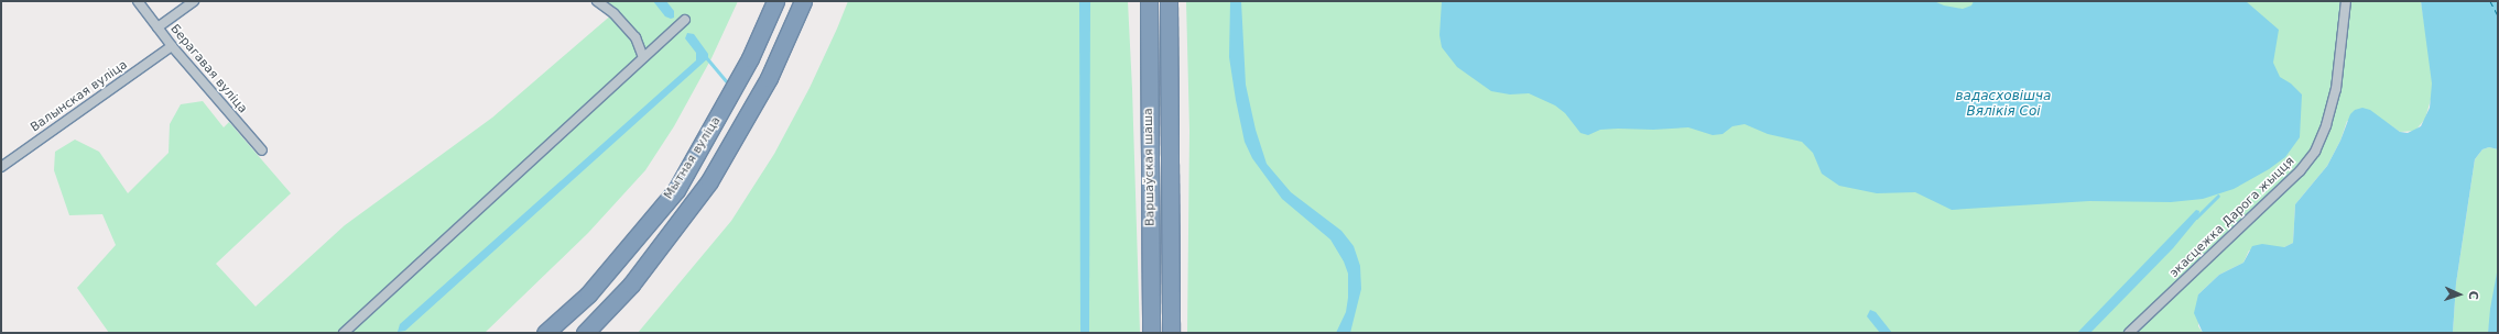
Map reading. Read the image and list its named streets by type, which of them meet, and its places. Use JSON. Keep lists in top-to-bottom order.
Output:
{
  "streets": {
    "highway": ["Мытная вуліца", "Варшаўская шаша"],
    "street": ["Берагавая вуліца", "Валынская вуліца", "экасцежка Дарога жыцця"]
  },
  "crossings": [
    ["Берагавая вуліца", "Валынская вуліца"]
  ],
  "water": ["вадасховішча Вялікія Соі"],
  "north": "right"
}
